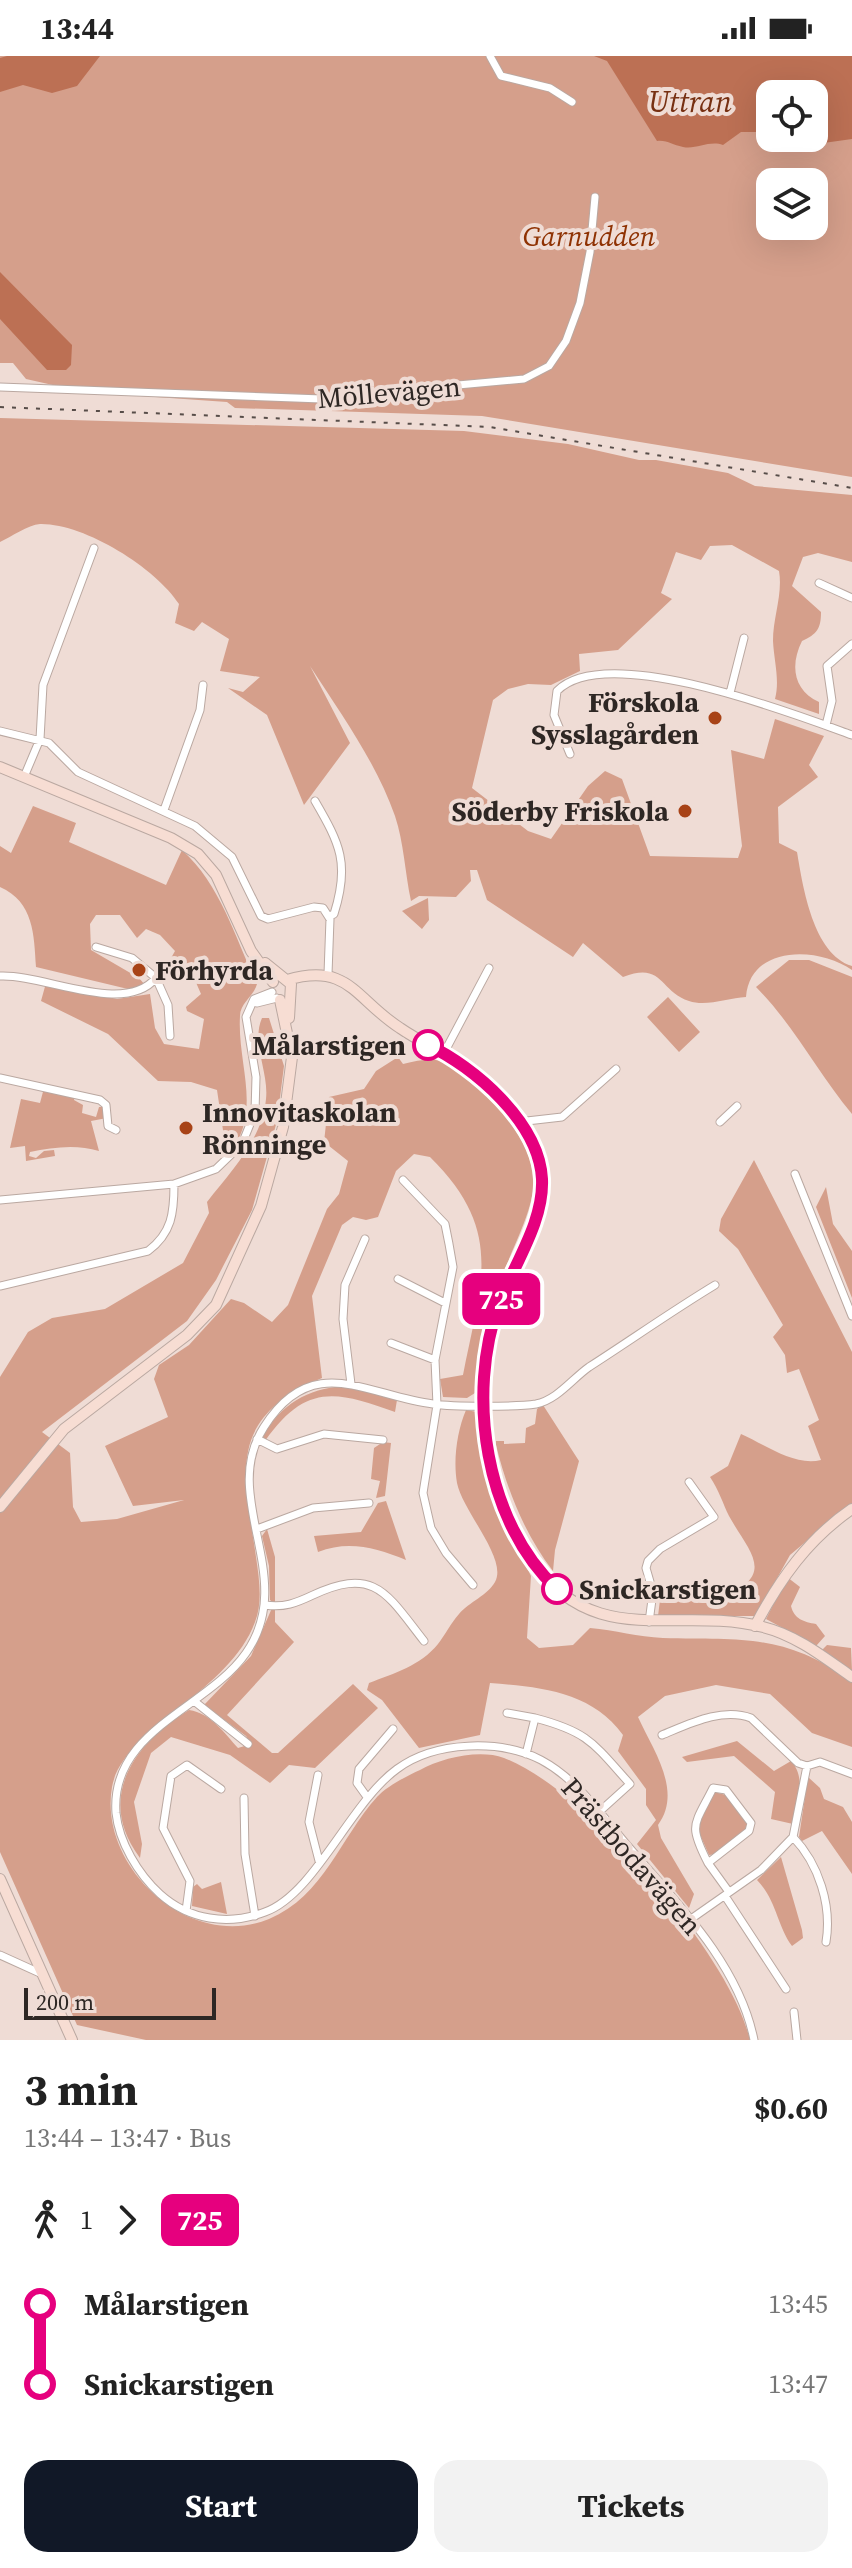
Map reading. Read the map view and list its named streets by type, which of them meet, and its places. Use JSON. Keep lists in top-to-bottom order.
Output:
{
  "streets": {
    "street": ["Möllevägen", "Prästbodavägen"]
  },
  "water": ["Uttran"],
  "parks": ["Garnudden"],
  "places": [
    "Förskola Sysslagården",
    "Söderby Friskola",
    "Förhyrda",
    "Målarstigen",
    "Innovitaskolan Rönninge",
    "Snickarstigen"
  ],
  "lines": ["bus line 725"],
  "scale_bar": "200 m",
  "page": {
    "status": "13:44",
    "on_map": "725",
    "scale": "200 m",
    "heading": ["3 min", "13:44 – 13:47 · Bus", "$0.60"],
    "legs": ["1", "725"],
    "list": [
      {
        "name": "Målarstigen",
        "value": "13:45"
      },
      {
        "name": "Snickarstigen",
        "value": "13:47"
      }
    ],
    "buttons": ["Start", "Tickets"]
  }
}
